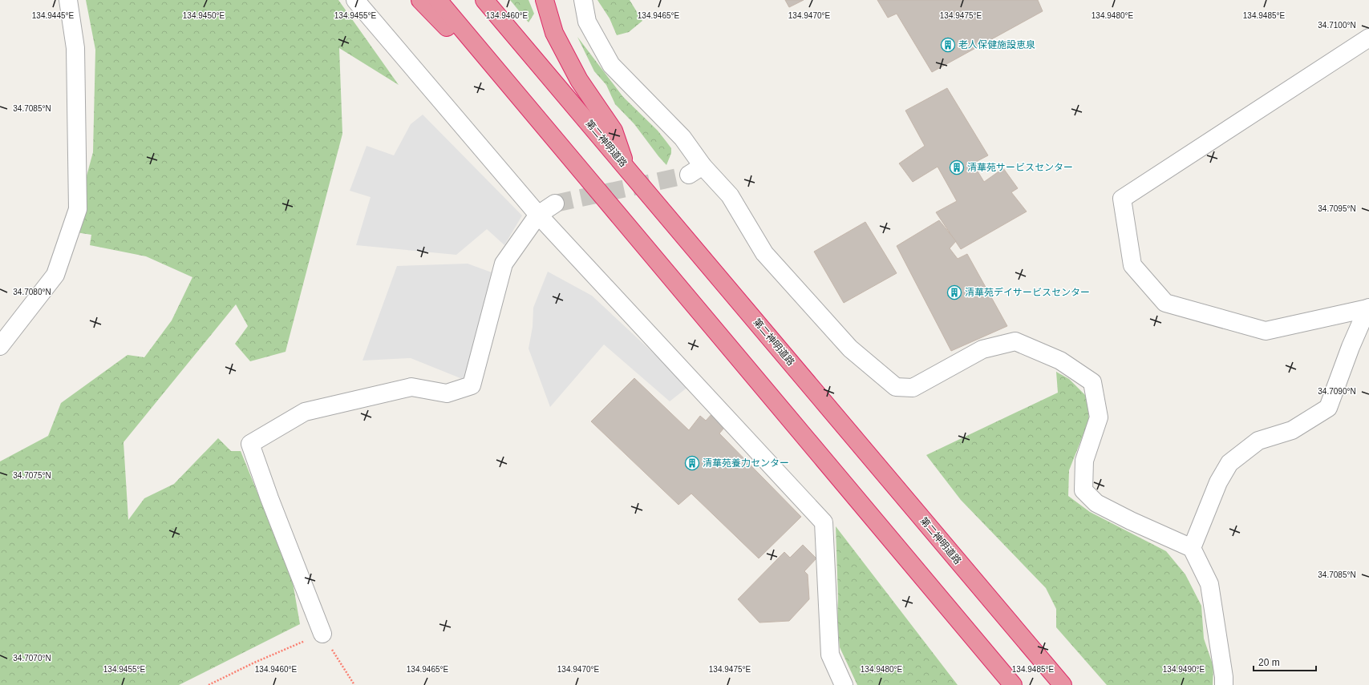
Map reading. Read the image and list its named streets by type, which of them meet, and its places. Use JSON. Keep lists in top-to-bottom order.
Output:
{
  "streets": {
    "highway": ["第二神明道路"]
  },
  "places": {
    "building": [
      "老人保健施設恵泉",
      "清華苑サービスセンター",
      "清華苑デイサービスセンター",
      "清華苑養力センター"
    ]
  },
  "scale_bar": "20 m",
  "coordinates": [
    "134.9445°E",
    "134.9475°E",
    "134.9480°E",
    "134.9450°E",
    "134.9455°E",
    "134.9460°E",
    "134.9465°E",
    "134.9470°E",
    "134.9485°E",
    "34.7100°N",
    "34.7085°N",
    "34.7095°N",
    "34.7080°N",
    "34.7090°N",
    "34.7075°N",
    "34.7070°N",
    "134.9490°E"
  ]
}
